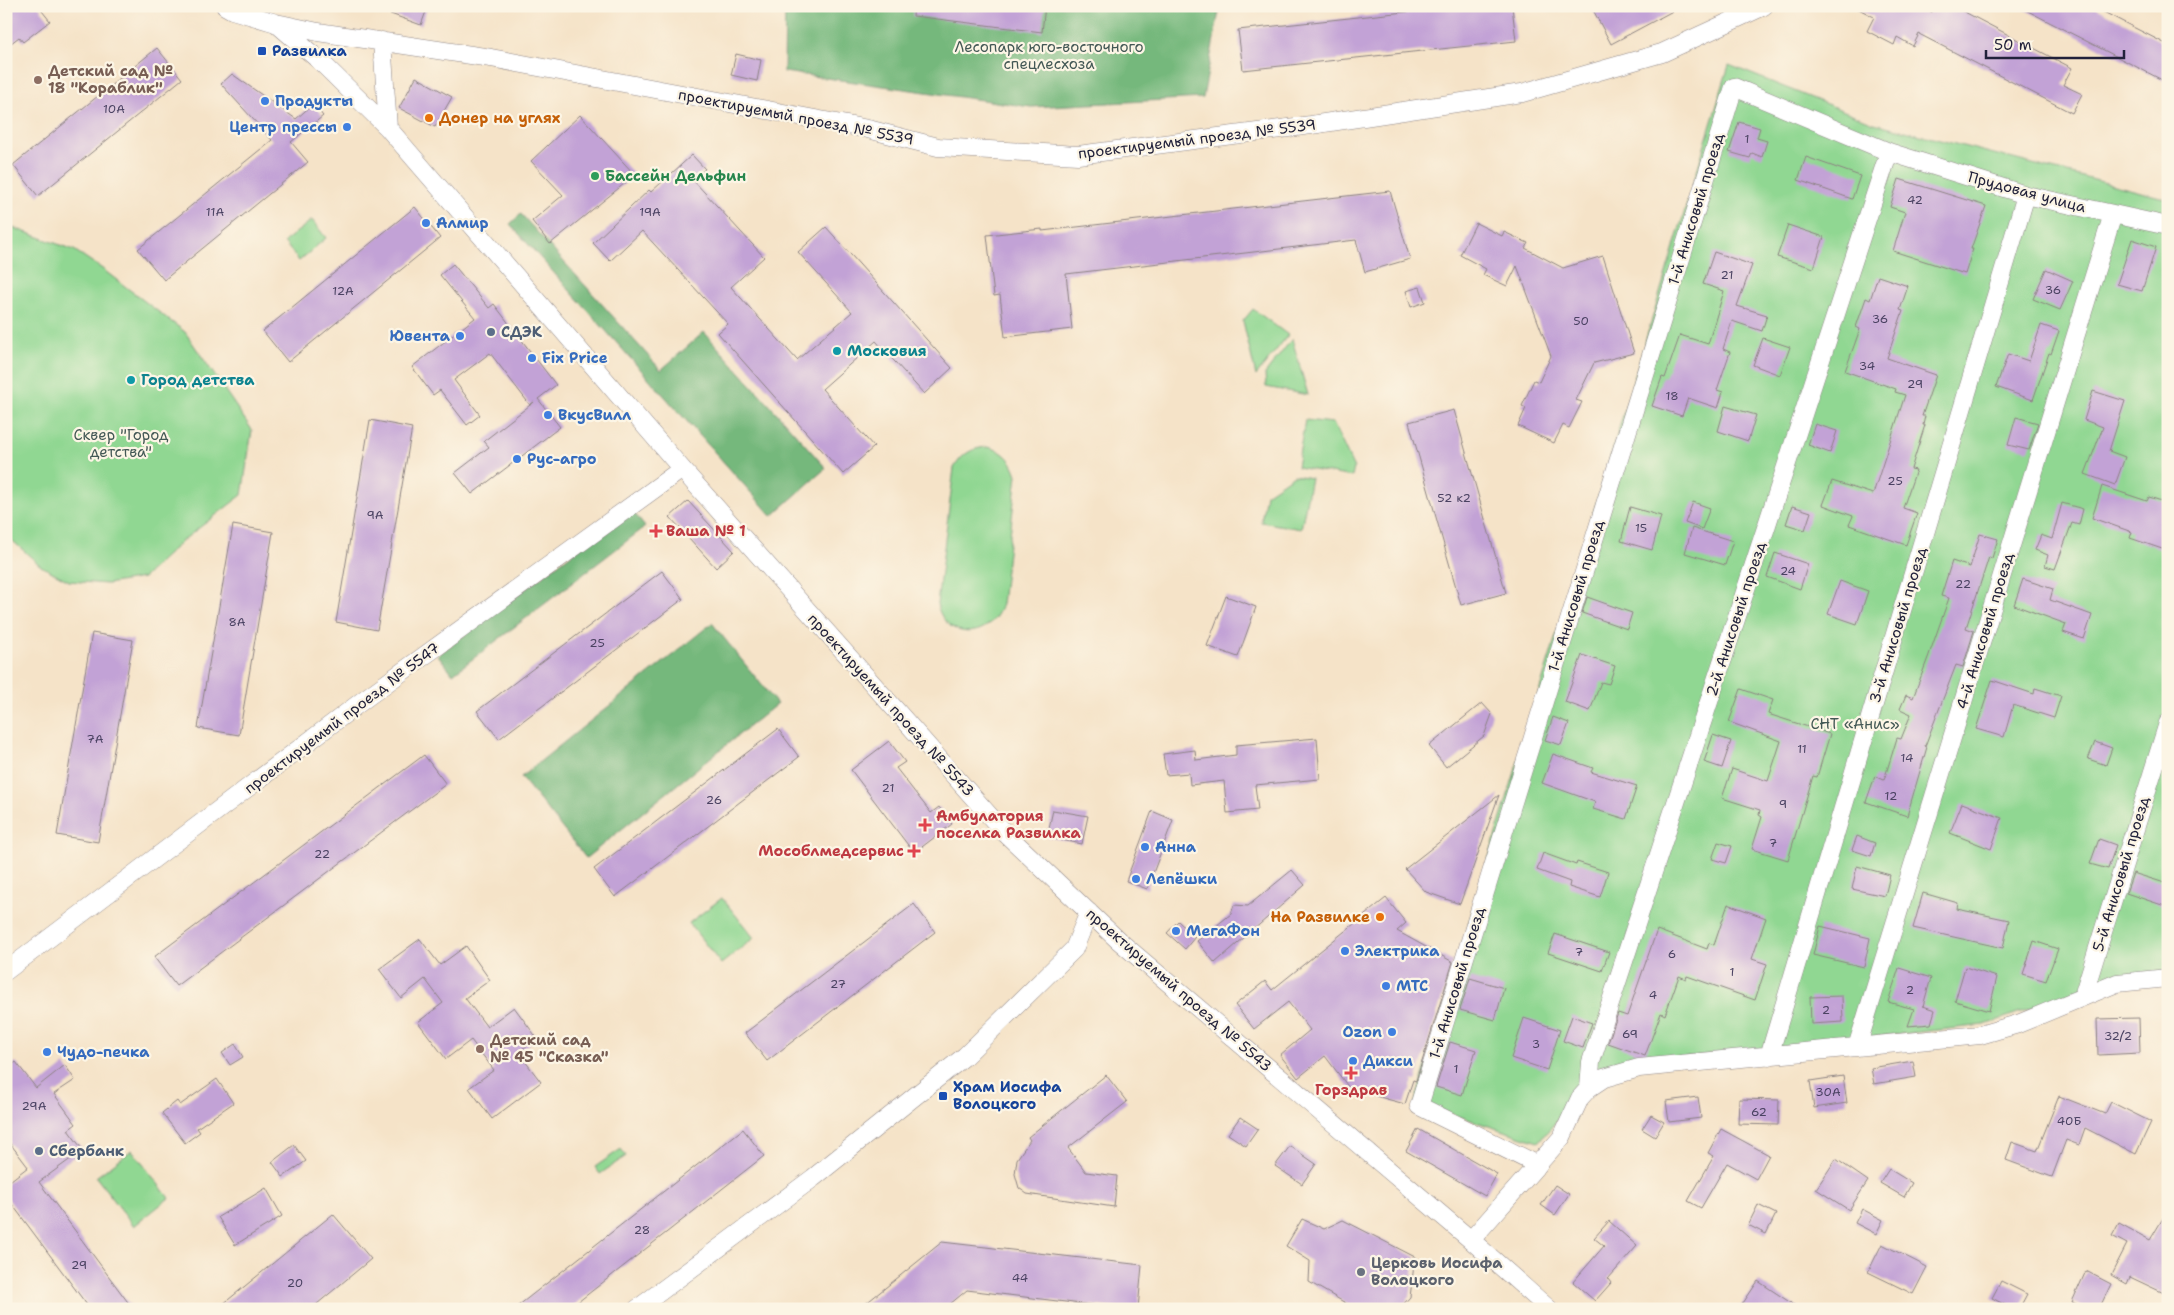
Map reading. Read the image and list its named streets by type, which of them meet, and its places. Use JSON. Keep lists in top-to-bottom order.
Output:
{
  "streets": {
    "street": [
      "проектируемый проезд № 5539",
      "Прудовая улица",
      "1-й Анисовый проезд",
      "2-й Анисовый проезд",
      "3-й Анисовый проезд",
      "4-й Анисовый проезд",
      "проектируемый проезд № 5543",
      "проектируемый проезд № 5547",
      "5-й Анисовый проезд"
    ]
  },
  "crossings": [
    ["проектируемый проезд № 5539", "проектируемый проезд № 5543"],
    ["Прудовая улица", "1-й Анисовый проезд"],
    ["Прудовая улица", "2-й Анисовый проезд"],
    ["Прудовая улица", "3-й Анисовый проезд"],
    ["Прудовая улица", "4-й Анисовый проезд"],
    ["проектируемый проезд № 5543", "проектируемый проезд № 5547"]
  ],
  "parks": ["Лесопарк юго-восточного спецлесхоза", "Сквер \"Город детства\"", "СНТ «Анис»"],
  "places": {
    "transit": ["Развилка", "Храм Иосифа Волоцкого"],
    "other": [
      "Детский сад № 18 \"Кораблик\"",
      "Продукты",
      "Донер на углях",
      "Центр прессы",
      "Бассейн Дельфин",
      "Алмир",
      "СДЭК",
      "Ювента",
      "Московия",
      "Fix Price",
      "Город детства",
      "ВкусВилл",
      "Рус-агро",
      "Анна",
      "Лепёшки",
      "На Развилке",
      "МегаФон",
      "Электрика",
      "МТС",
      "Ozon",
      "Детский сад № 45 \"Сказка\"",
      "Чудо-печка",
      "Дикси",
      "Сбербанк",
      "Церковь Иосифа Волоцкого"
    ],
    "health": [
      "Ваша № 1",
      "Амбулатория поселка Развилка",
      "Мособлмедсервис",
      "Горздрав"
    ]
  },
  "house_numbers": [
    "10А",
    "1",
    "42",
    "11А",
    "19А",
    "21",
    "36",
    "12А",
    "36",
    "50",
    "34",
    "29",
    "18",
    "25",
    "52 к2",
    "9А",
    "15",
    "24",
    "22",
    "8А",
    "25",
    "7А",
    "11",
    "14",
    "21",
    "12",
    "26",
    "9",
    "7",
    "22",
    "7",
    "6",
    "1",
    "27",
    "2",
    "4",
    "2",
    "69",
    "32/2",
    "3",
    "1",
    "30А",
    "29А",
    "62",
    "40Б",
    "28",
    "29",
    "44",
    "20"
  ],
  "scale_bar": "50 m"
}
